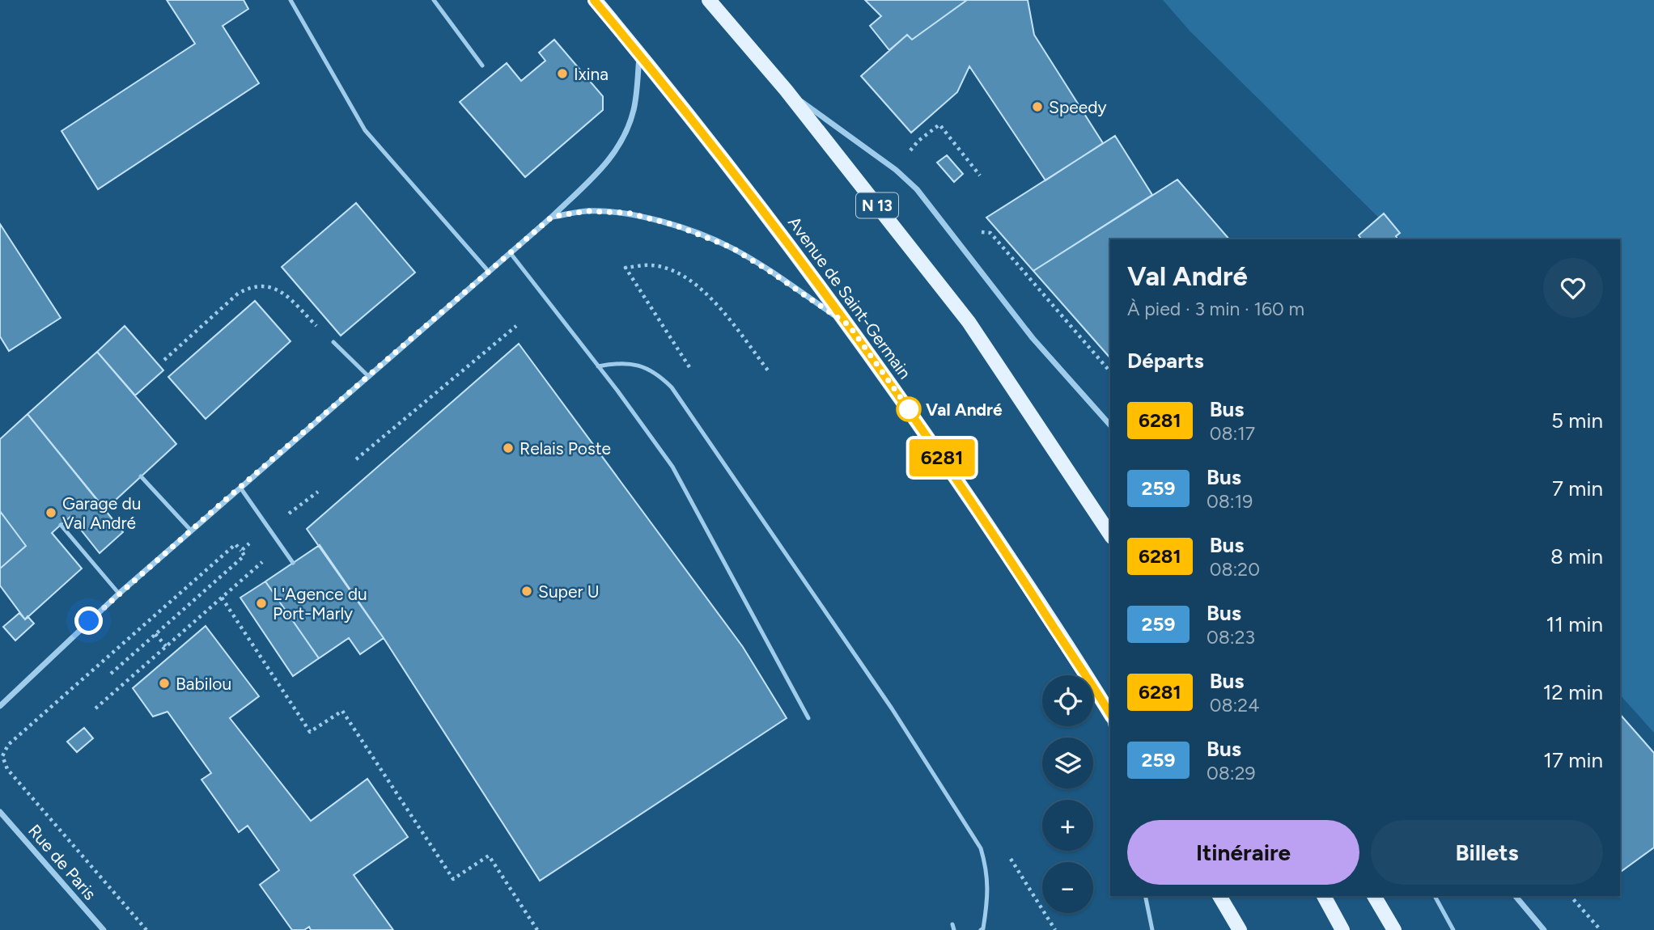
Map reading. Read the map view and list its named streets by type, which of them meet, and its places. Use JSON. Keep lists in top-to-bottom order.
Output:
{
  "streets": {
    "main road": ["N 13", "Avenue de Saint-Germain"],
    "street": ["Rue de Paris"]
  },
  "places": [
    "Ixina",
    "Speedy",
    "Val André",
    "Relais Poste",
    "Garage du Val André",
    "Super U",
    "L'Agence du Port-Marly",
    "Babilou"
  ],
  "lines": ["bus line 6281"],
  "page": {
    "on_map": "6281",
    "heading": [
      ["Val André", "À pied · 3 min · 160 m"],
      "Départs"
    ],
    "list": [
      {
        "mark": "6281",
        "name": "Bus",
        "note": "08:17",
        "value": "5 min"
      },
      {
        "mark": "259",
        "name": "Bus",
        "note": "08:19",
        "value": "7 min"
      },
      {
        "mark": "6281",
        "name": "Bus",
        "note": "08:20",
        "value": "8 min"
      },
      {
        "mark": "259",
        "name": "Bus",
        "note": "08:23",
        "value": "11 min"
      },
      {
        "mark": "6281",
        "name": "Bus",
        "note": "08:24",
        "value": "12 min"
      },
      {
        "mark": "259",
        "name": "Bus",
        "note": "08:29",
        "value": "17 min"
      }
    ],
    "map_buttons": ["+", "−"],
    "buttons": ["Itinéraire", "Billets"]
  }
}
